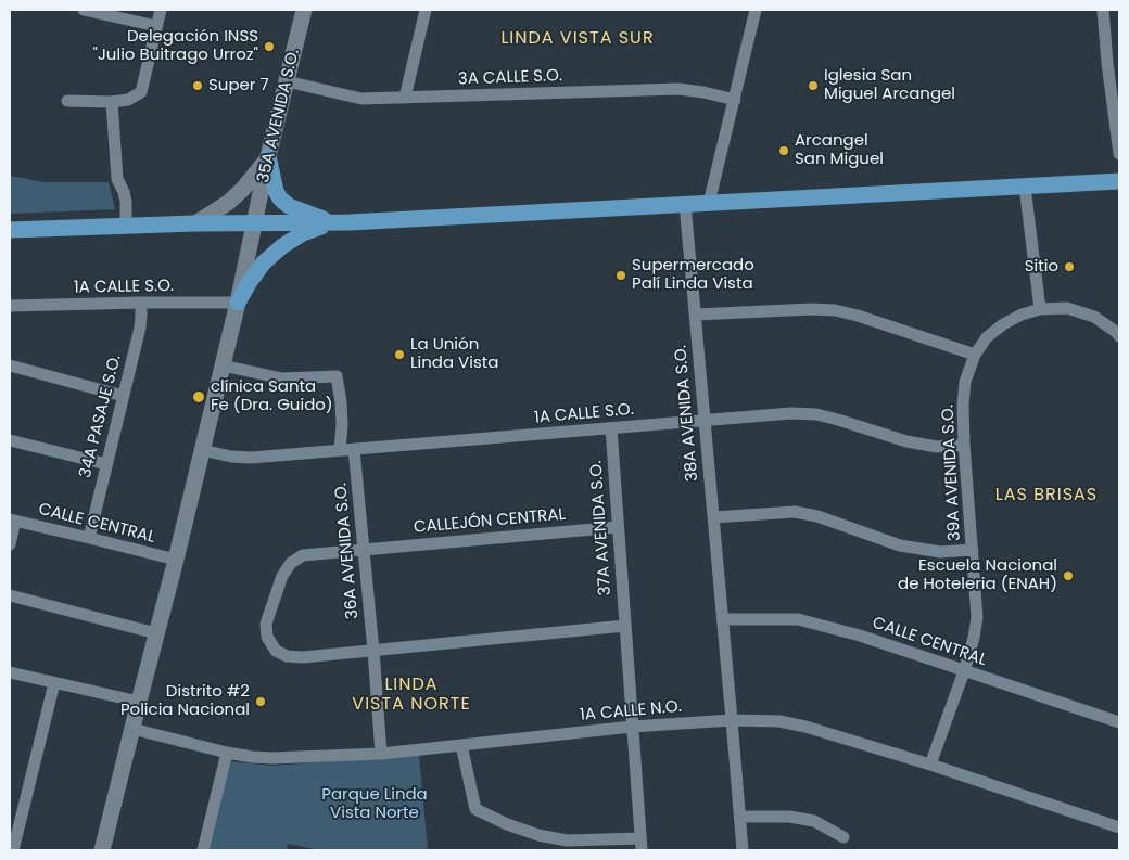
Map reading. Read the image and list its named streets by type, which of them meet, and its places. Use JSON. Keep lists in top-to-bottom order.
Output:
{
  "streets": {
    "main road": ["35A AVENIDA S.O."],
    "street": [
      "3A CALLE S.O.",
      "1A CALLE S.O.",
      "38A AVENIDA S.O.",
      "34A PASAJE S.O.",
      "39A AVENIDA S.O.",
      "CALLEJÓN CENTRAL",
      "CALLE CENTRAL",
      "37A AVENIDA S.O.",
      "36A AVENIDA S.O.",
      "1A CALLE N.O."
    ]
  },
  "crossings": [
    ["3A CALLE S.O.", "35A AVENIDA S.O."],
    ["35A AVENIDA S.O.", "1A CALLE S.O."],
    ["1A CALLE S.O.", "38A AVENIDA S.O."],
    ["1A CALLE S.O.", "34A PASAJE S.O."],
    ["1A CALLE S.O.", "39A AVENIDA S.O."],
    ["1A CALLE S.O.", "37A AVENIDA S.O."],
    ["1A CALLE S.O.", "36A AVENIDA S.O."],
    ["38A AVENIDA S.O.", "CALLE CENTRAL"],
    ["38A AVENIDA S.O.", "1A CALLE N.O."],
    ["34A PASAJE S.O.", "CALLE CENTRAL"],
    ["39A AVENIDA S.O.", "CALLE CENTRAL"],
    ["39A AVENIDA S.O.", "1A CALLE N.O."],
    ["CALLEJÓN CENTRAL", "37A AVENIDA S.O."],
    ["CALLEJÓN CENTRAL", "36A AVENIDA S.O."],
    ["37A AVENIDA S.O.", "1A CALLE N.O."],
    ["36A AVENIDA S.O.", "1A CALLE N.O."]
  ],
  "districts": ["LINDA VISTA SUR", "LAS BRISAS", "LINDA VISTA NORTE"],
  "parks": ["Parque Linda Vista Norte"],
  "places": [
    "Delegación INSS \"Julio Buitrago Urroz\"",
    "Super 7",
    "Iglesia San Miguel Arcangel",
    "Arcangel San Miguel",
    "Sitio",
    "Supermercado Palí Linda Vista",
    "La Unión Linda Vista",
    "clínica Santa Fe (Dra. Guido)",
    "Escuela Nacional de Hoteleria (ENAH)",
    "Distrito #2 Policia Nacional"
  ]
}
